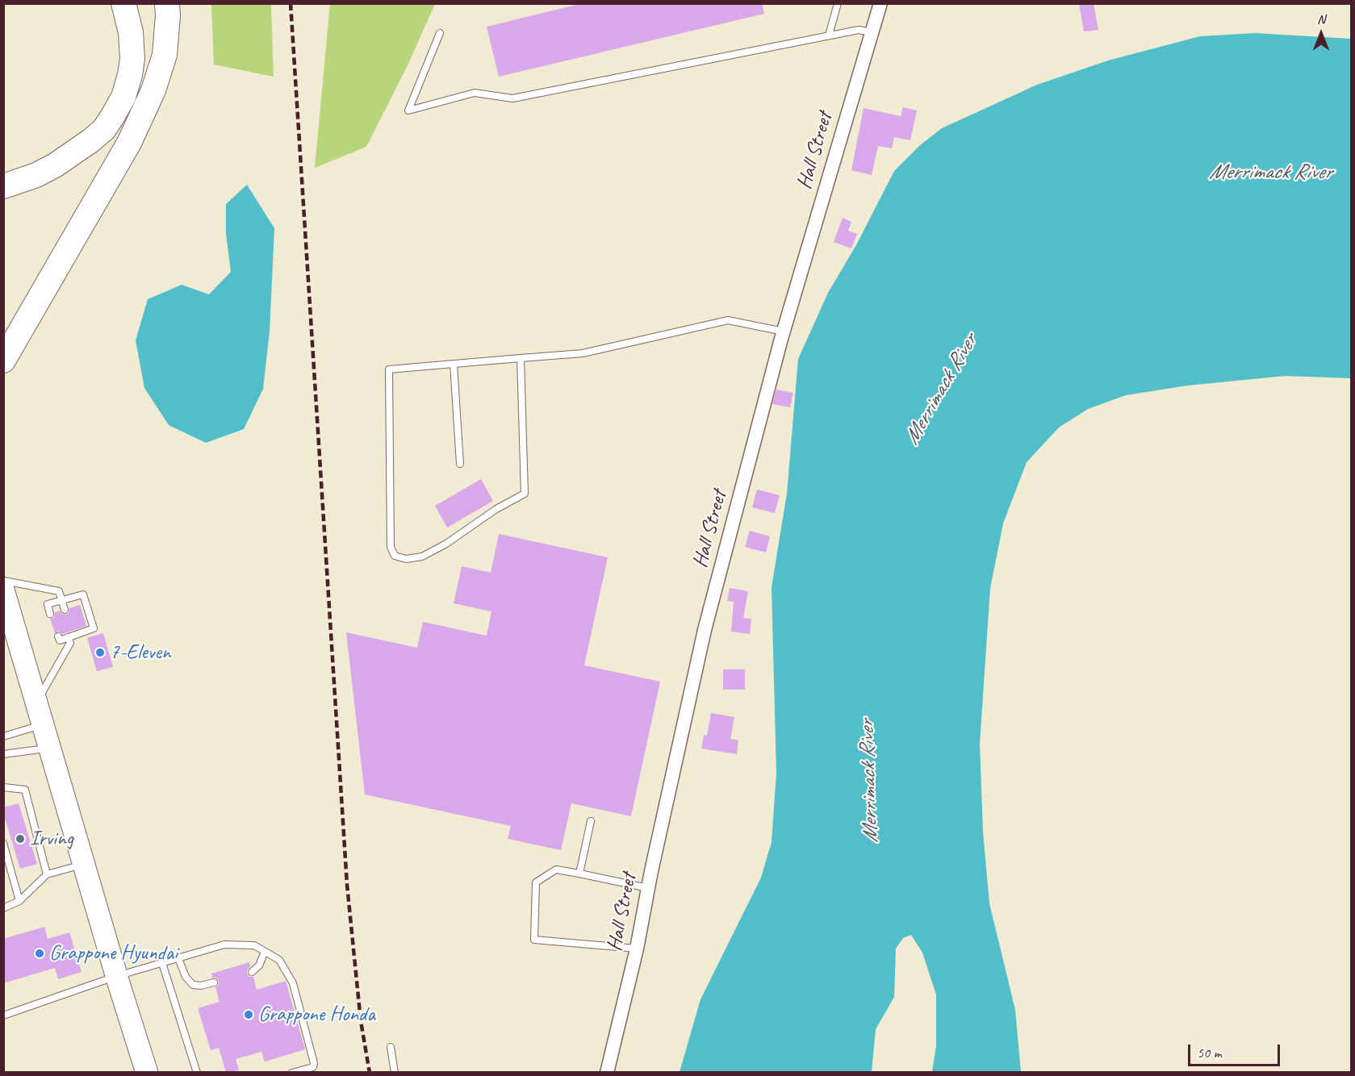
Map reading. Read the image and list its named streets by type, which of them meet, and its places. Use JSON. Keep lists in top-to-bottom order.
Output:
{
  "streets": {
    "street": ["Hall Street"]
  },
  "water": ["Merrimack River"],
  "places": [
    "7-Eleven",
    "Irving",
    "Grappone Hyundai",
    "Grappone Honda"
  ],
  "scale_bar": "50 m",
  "north": "top"
}
